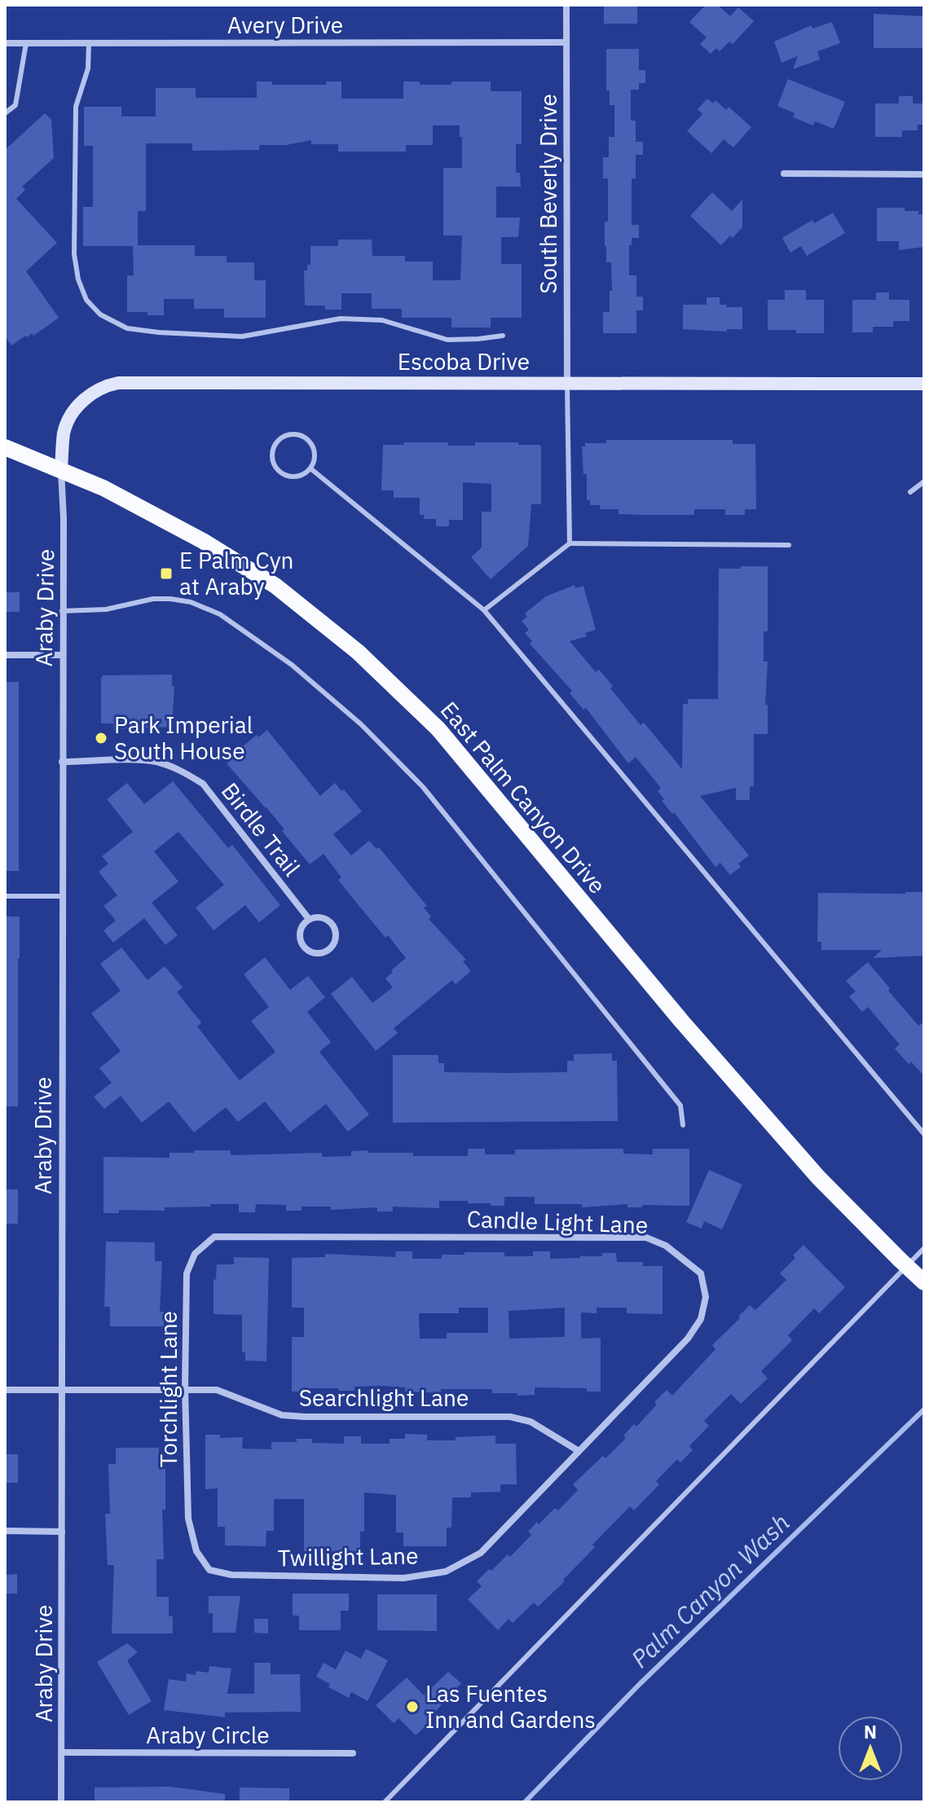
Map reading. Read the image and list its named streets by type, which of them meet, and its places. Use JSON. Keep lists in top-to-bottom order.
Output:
{
  "streets": {
    "main road": ["East Palm Canyon Drive"],
    "street": [
      "Avery Drive",
      "South Beverly Drive",
      "Escoba Drive",
      "Araby Drive",
      "Birdle Trail",
      "Candle Light Lane",
      "Torchlight Lane",
      "Searchlight Lane",
      "Twillight Lane",
      "Araby Circle"
    ]
  },
  "crossings": [
    ["Avery Drive", "South Beverly Drive"],
    ["South Beverly Drive", "Escoba Drive"],
    ["Escoba Drive", "Araby Drive"],
    ["Escoba Drive", "East Palm Canyon Drive"],
    ["Araby Drive", "East Palm Canyon Drive"],
    ["Araby Drive", "Birdle Trail"],
    ["Araby Drive", "Searchlight Lane"],
    ["Araby Drive", "Araby Circle"],
    ["Candle Light Lane", "Torchlight Lane"],
    ["Candle Light Lane", "Searchlight Lane"],
    ["Candle Light Lane", "Twillight Lane"],
    ["Torchlight Lane", "Searchlight Lane"],
    ["Torchlight Lane", "Twillight Lane"],
    ["Searchlight Lane", "Twillight Lane"]
  ],
  "water": ["Palm Canyon Wash"],
  "places": {
    "transit": ["E Palm Cyn at Araby"],
    "other": ["Park Imperial South House", "Las Fuentes Inn and Gardens"]
  },
  "north": "top"
}
